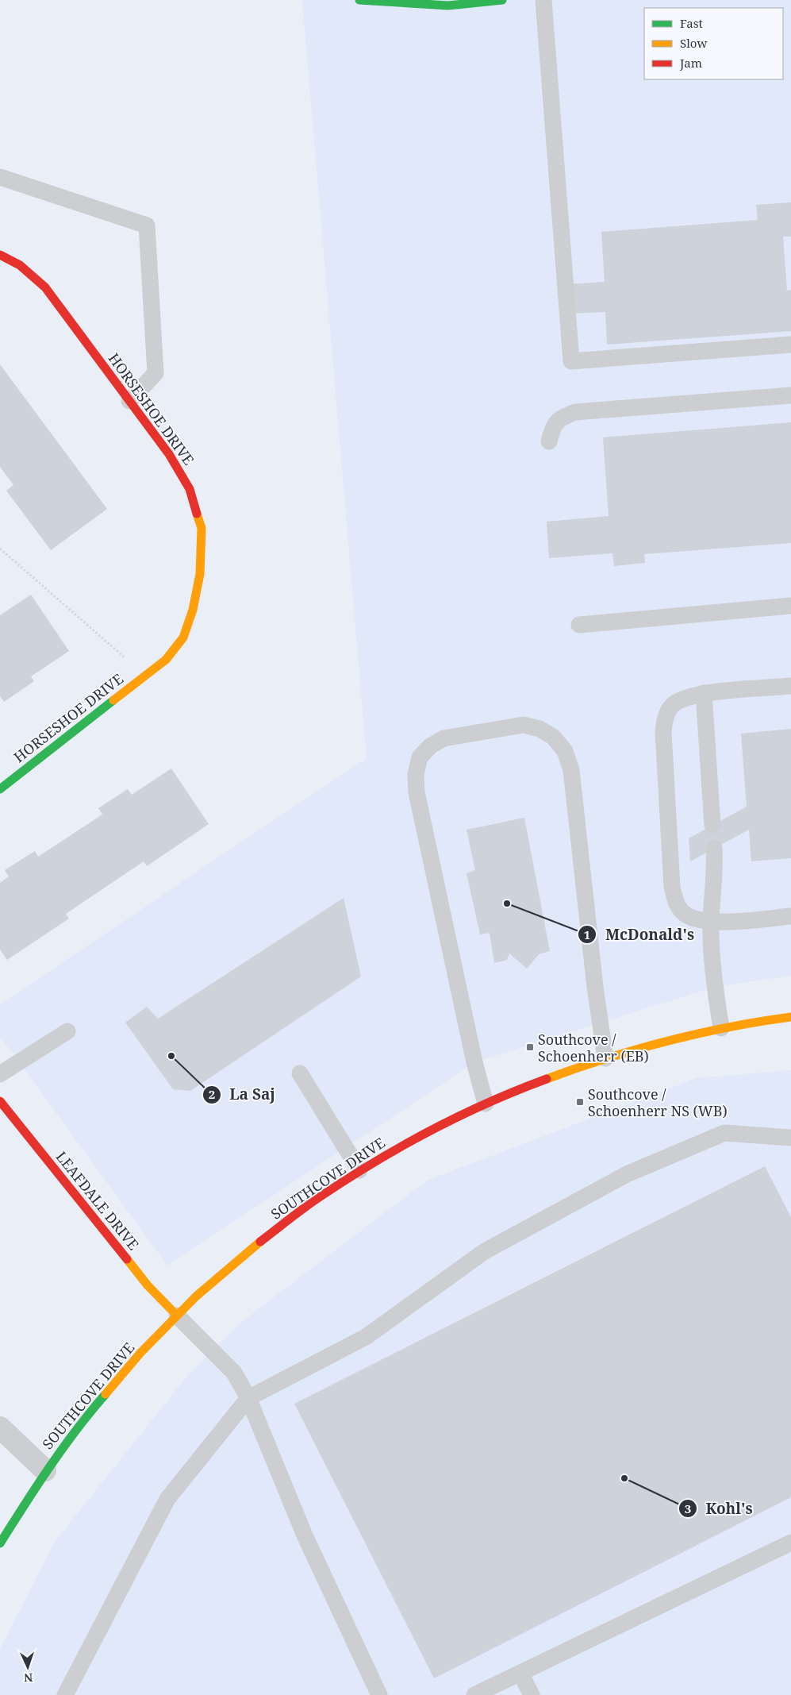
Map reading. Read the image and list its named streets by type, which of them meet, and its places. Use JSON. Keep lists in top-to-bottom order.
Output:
{
  "streets": {
    "street": ["HORSESHOE DRIVE", "SOUTHCOVE DRIVE", "LEAFDALE DRIVE"]
  },
  "crossings": [
    ["SOUTHCOVE DRIVE", "LEAFDALE DRIVE"]
  ],
  "places": {
    "other": ["McDonald's", "La Saj", "Kohl's"],
    "transit": ["Southcove / Schoenherr (EB)", "Southcove / Schoenherr NS (WB)"]
  },
  "legend": ["Fast", "Slow", "Jam"],
  "north": "bottom"
}
